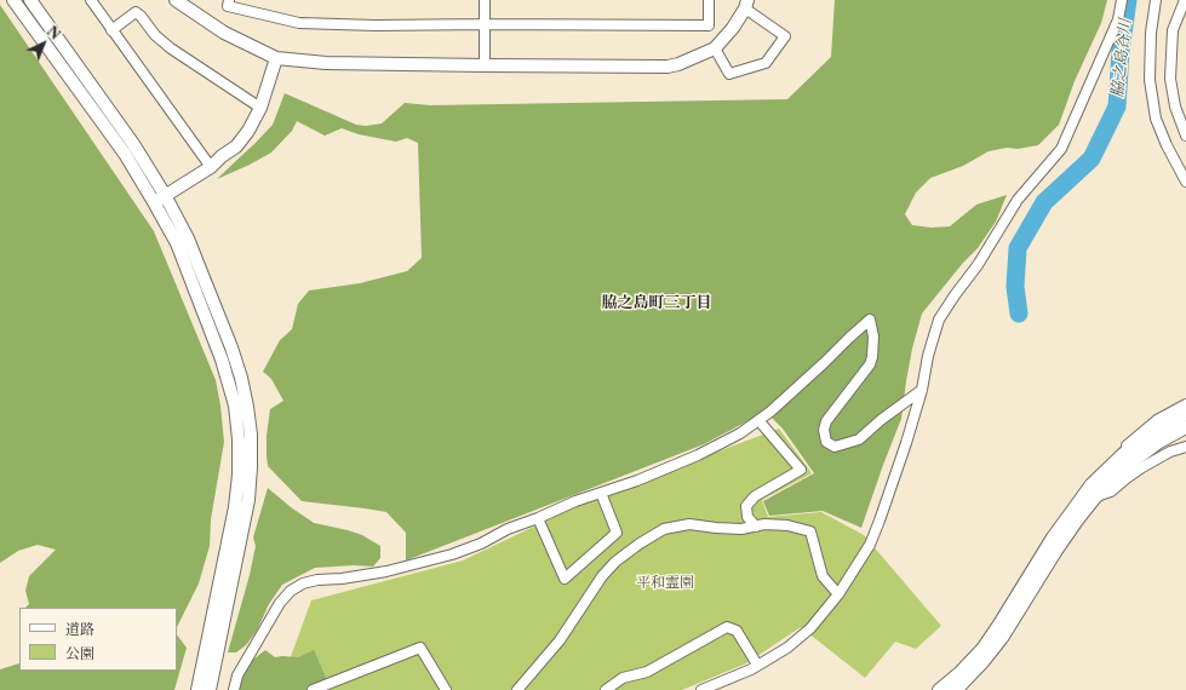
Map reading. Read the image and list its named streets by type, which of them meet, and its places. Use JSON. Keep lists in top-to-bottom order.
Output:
{
  "districts": ["脇之島町三丁目"],
  "water": ["脇之島谷川"],
  "parks": ["平和霊園"],
  "legend": ["道路", "公園"],
  "north": "top right"
}
